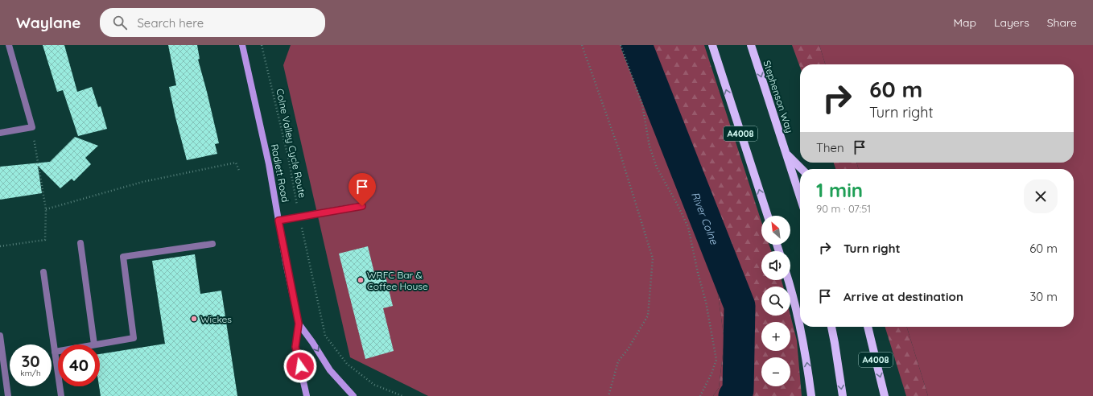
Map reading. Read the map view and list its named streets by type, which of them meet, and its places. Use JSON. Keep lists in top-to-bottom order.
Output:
{
  "streets": {
    "main road": ["Stephenson Way", "A4008"],
    "street": ["Radlett Road"],
    "path": ["Colne Valley Cycle Route"]
  },
  "water": ["River Colne"],
  "places": ["WRFC Bar & Coffee House", "Wickes"],
  "north": "top left",
  "page": {
    "header": "Waylane",
    "search": "Search here",
    "nav": ["Map", "Layers", "Share"],
    "turn": ["60 m", "Turn right"],
    "then": "Then",
    "heading": ["1 min", "90 m · 07:51"],
    "map_buttons": ["+", "−"],
    "list": [
      {
        "name": "Turn right",
        "value": "60 m"
      },
      {
        "name": "Arrive at destination",
        "value": "30 m"
      }
    ],
    "speed": "30 km/h",
    "limit": "40"
  }
}
